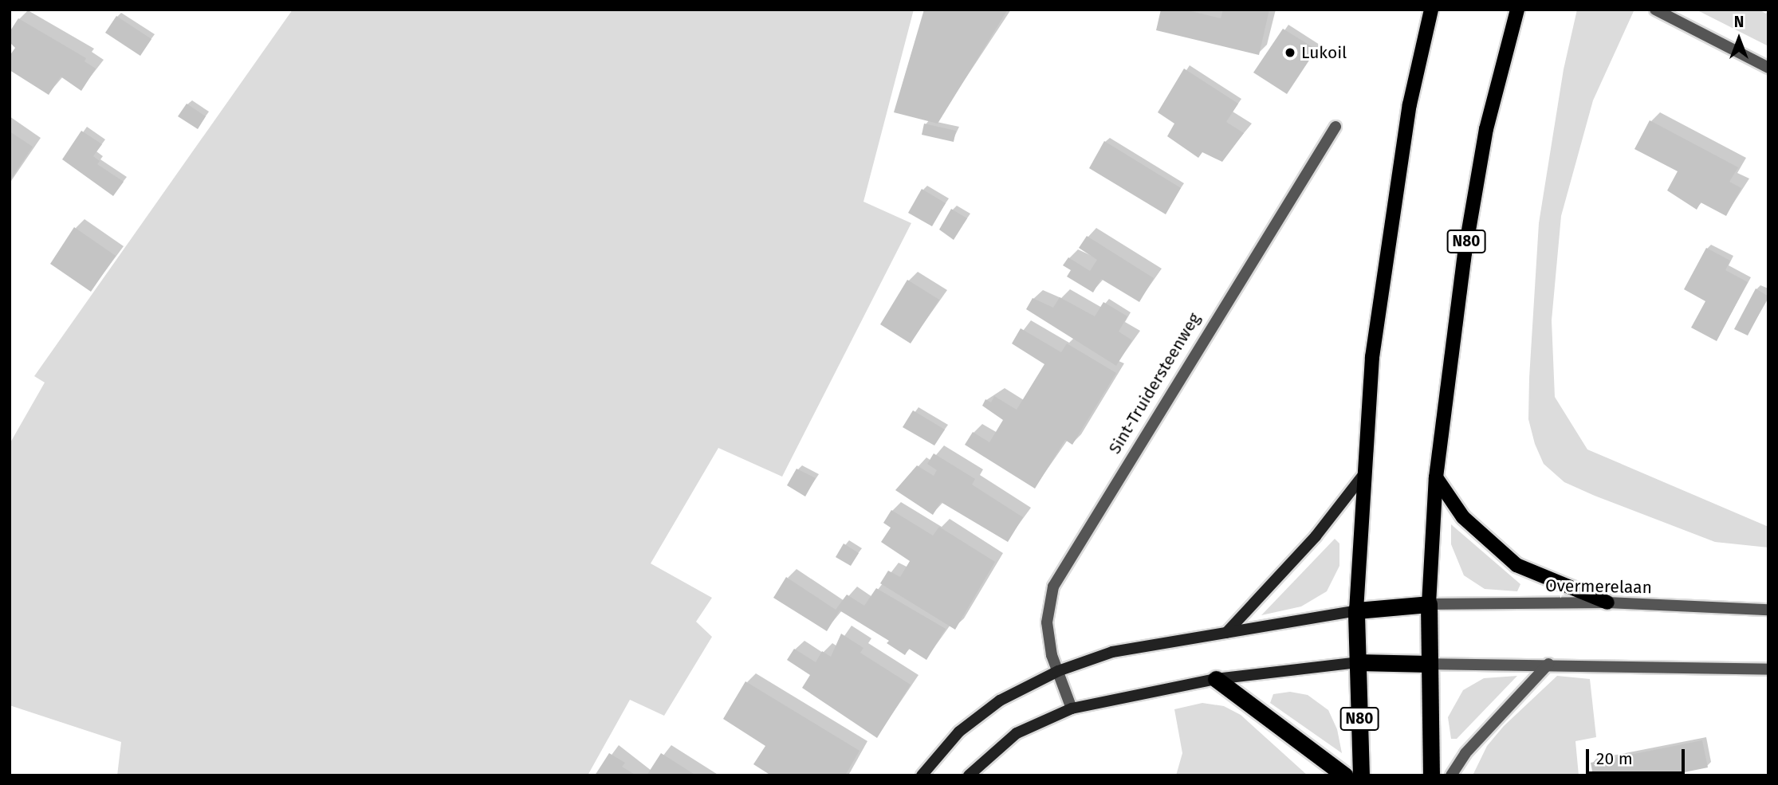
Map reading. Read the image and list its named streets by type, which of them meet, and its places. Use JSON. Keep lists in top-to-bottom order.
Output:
{
  "streets": {
    "highway": ["N80"],
    "street": ["Sint-Truidersteenweg", "Overmerelaan"]
  },
  "crossings": [
    ["N80", "Overmerelaan"]
  ],
  "places": ["Lukoil"],
  "scale_bar": "20 m",
  "north": "top"
}
